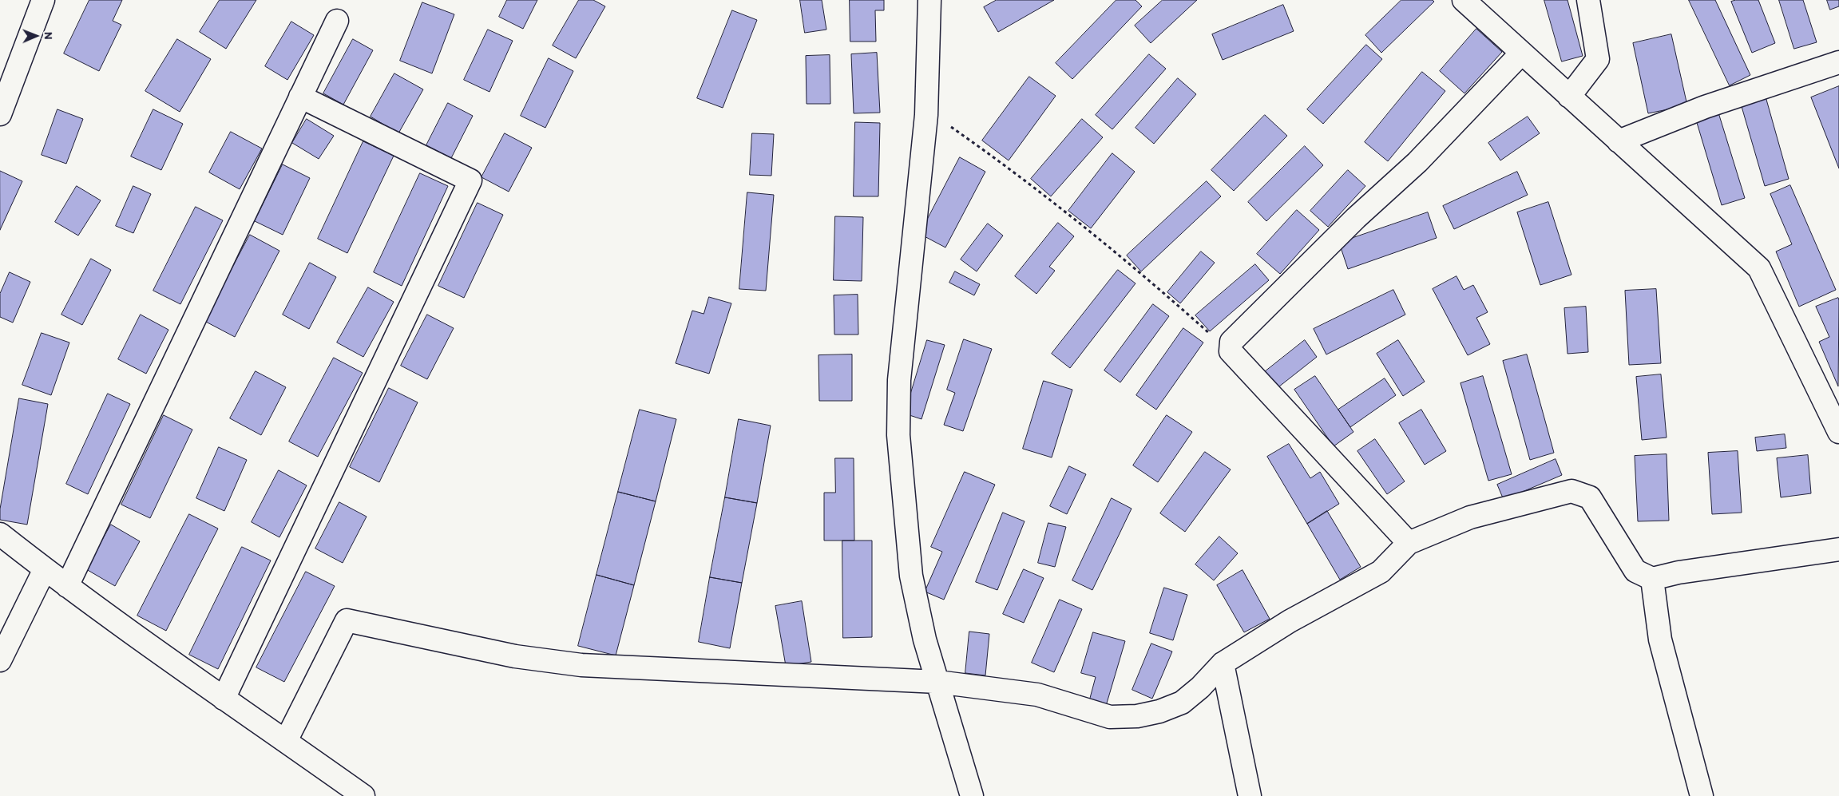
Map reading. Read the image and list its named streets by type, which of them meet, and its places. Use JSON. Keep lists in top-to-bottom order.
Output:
{
  "north": "right"
}
